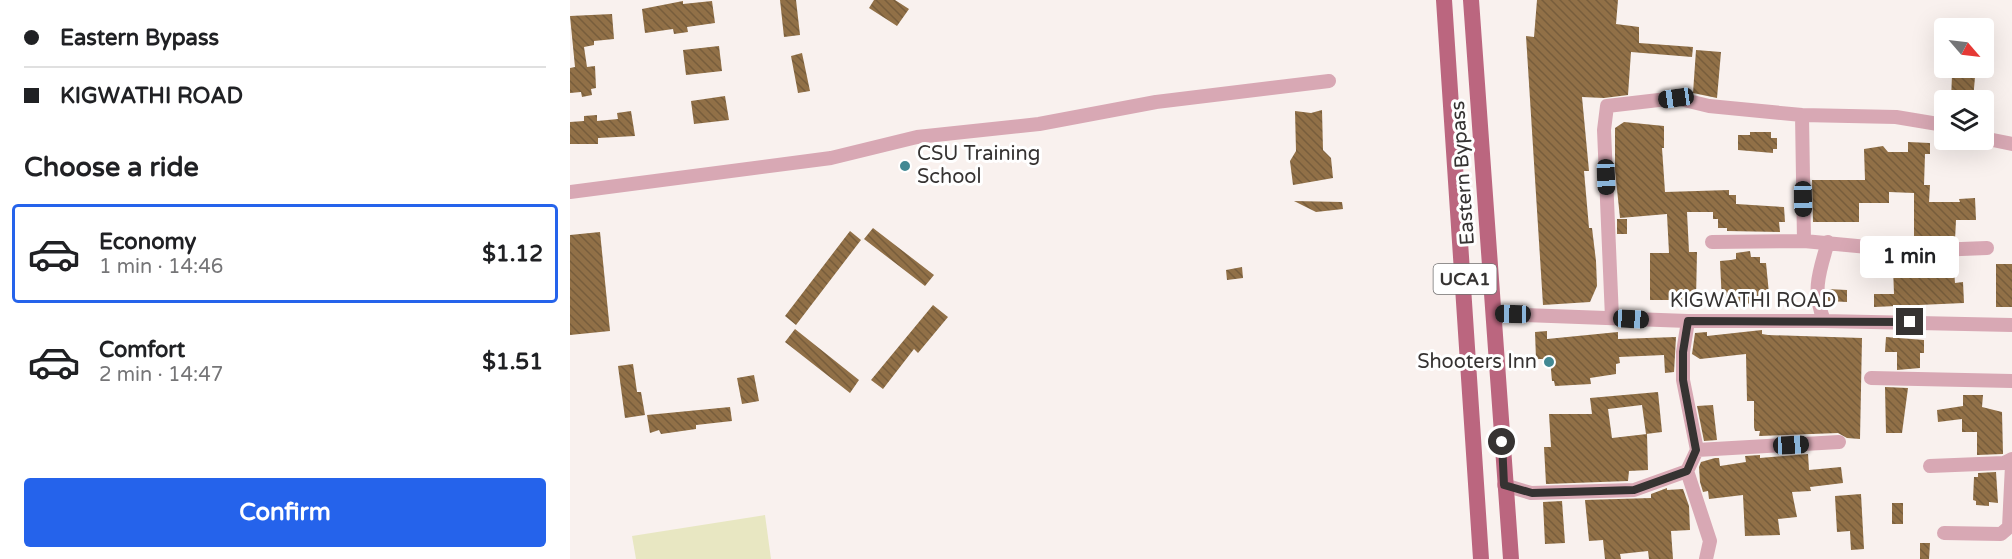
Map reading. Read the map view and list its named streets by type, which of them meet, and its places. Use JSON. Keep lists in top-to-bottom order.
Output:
{
  "streets": {
    "main road": ["Eastern Bypass", "UCA1"],
    "street": ["KIGWATHI ROAD"]
  },
  "crossings": [
    ["Eastern Bypass", "KIGWATHI ROAD"]
  ],
  "places": ["CSU Training School", "Shooters Inn"],
  "north": "bottom right",
  "page": {
    "banner": ["Eastern Bypass", "KIGWATHI ROAD"],
    "heading": "Choose a ride",
    "list": [
      {
        "name": "Economy",
        "note": "1 min · 14:46",
        "value": "$1.12"
      },
      {
        "name": "Comfort",
        "note": "2 min · 14:47",
        "value": "$1.51"
      }
    ],
    "bubble": "1 min",
    "buttons": "Confirm"
  }
}
